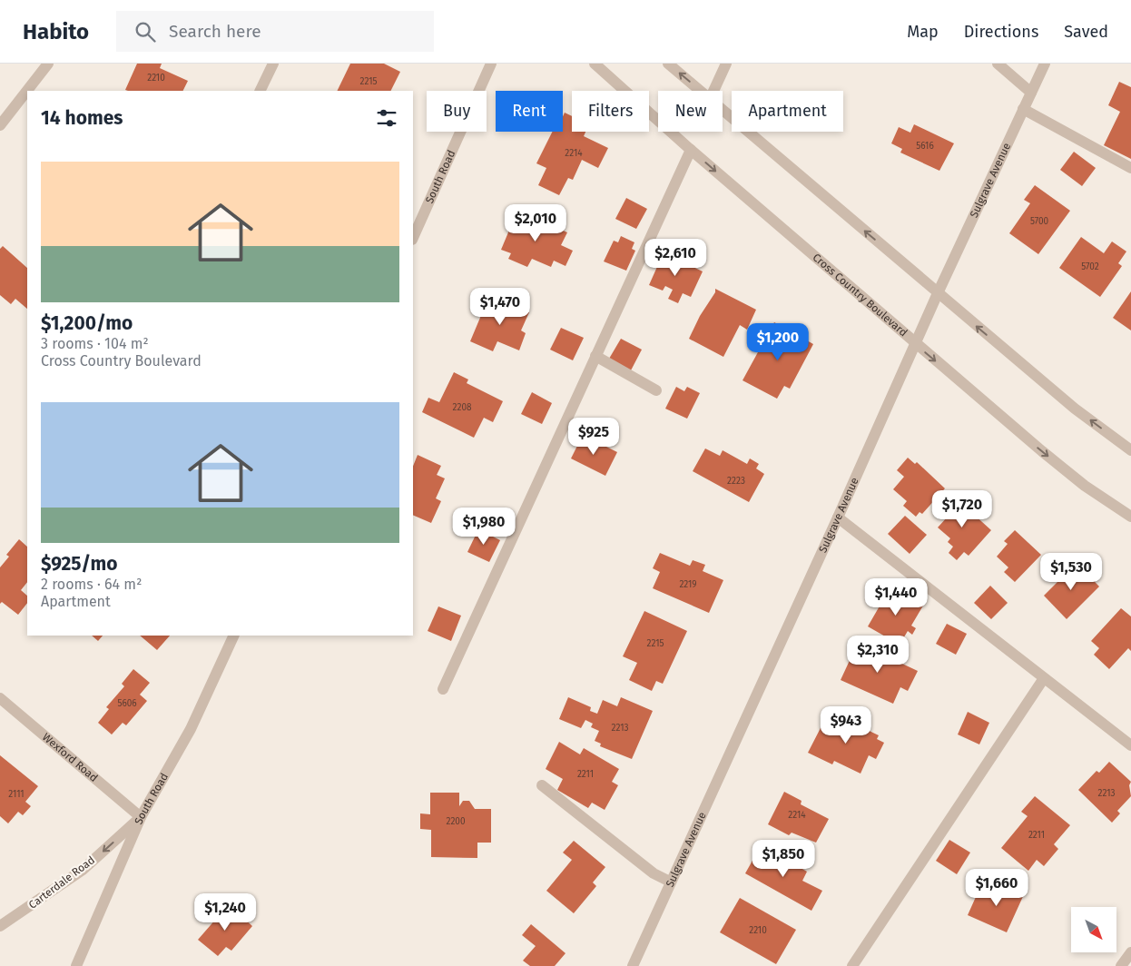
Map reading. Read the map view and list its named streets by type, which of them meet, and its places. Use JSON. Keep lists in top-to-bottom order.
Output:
{
  "streets": {
    "street": [
      "South Road",
      "Sulgrave Avenue",
      "Cross Country Boulevard",
      "Wexford Road",
      "Carterdale Road"
    ]
  },
  "crossings": [
    ["South Road", "Wexford Road"],
    ["South Road", "Carterdale Road"],
    ["Sulgrave Avenue", "Cross Country Boulevard"],
    ["Wexford Road", "Carterdale Road"]
  ],
  "one_way": ["Carterdale Road"],
  "house_numbers": [
    "2210",
    "2215",
    "5616",
    "2214",
    "5700",
    "5702",
    "2208",
    "2223",
    "2219",
    "2215",
    "5606",
    "2213",
    "2211",
    "2213",
    "2111",
    "2214",
    "2200",
    "2211",
    "2210"
  ],
  "north": "bottom right",
  "page": {
    "header": "Habito",
    "search": "Search here",
    "nav": ["Map", "Directions", "Saved"],
    "chip": [
      "Buy",
      "Rent",
      "Filters",
      "New",
      "Apartment"
    ],
    "heading": "14 homes",
    "list": [
      {
        "name": "$1,200/mo",
        "note": "3 rooms · 104 m² · Cross Country Boulevard"
      },
      {
        "name": "$925/mo",
        "note": "2 rooms · 64 m² · Apartment"
      }
    ],
    "price": [
      "$2,010",
      "$2,610",
      "$1,470",
      "$1,200",
      "$925",
      "$1,720",
      "$1,980",
      "$1,530",
      "$1,440",
      "$2,310",
      "$943",
      "$1,850",
      "$1,660",
      "$1,240"
    ]
  }
}
